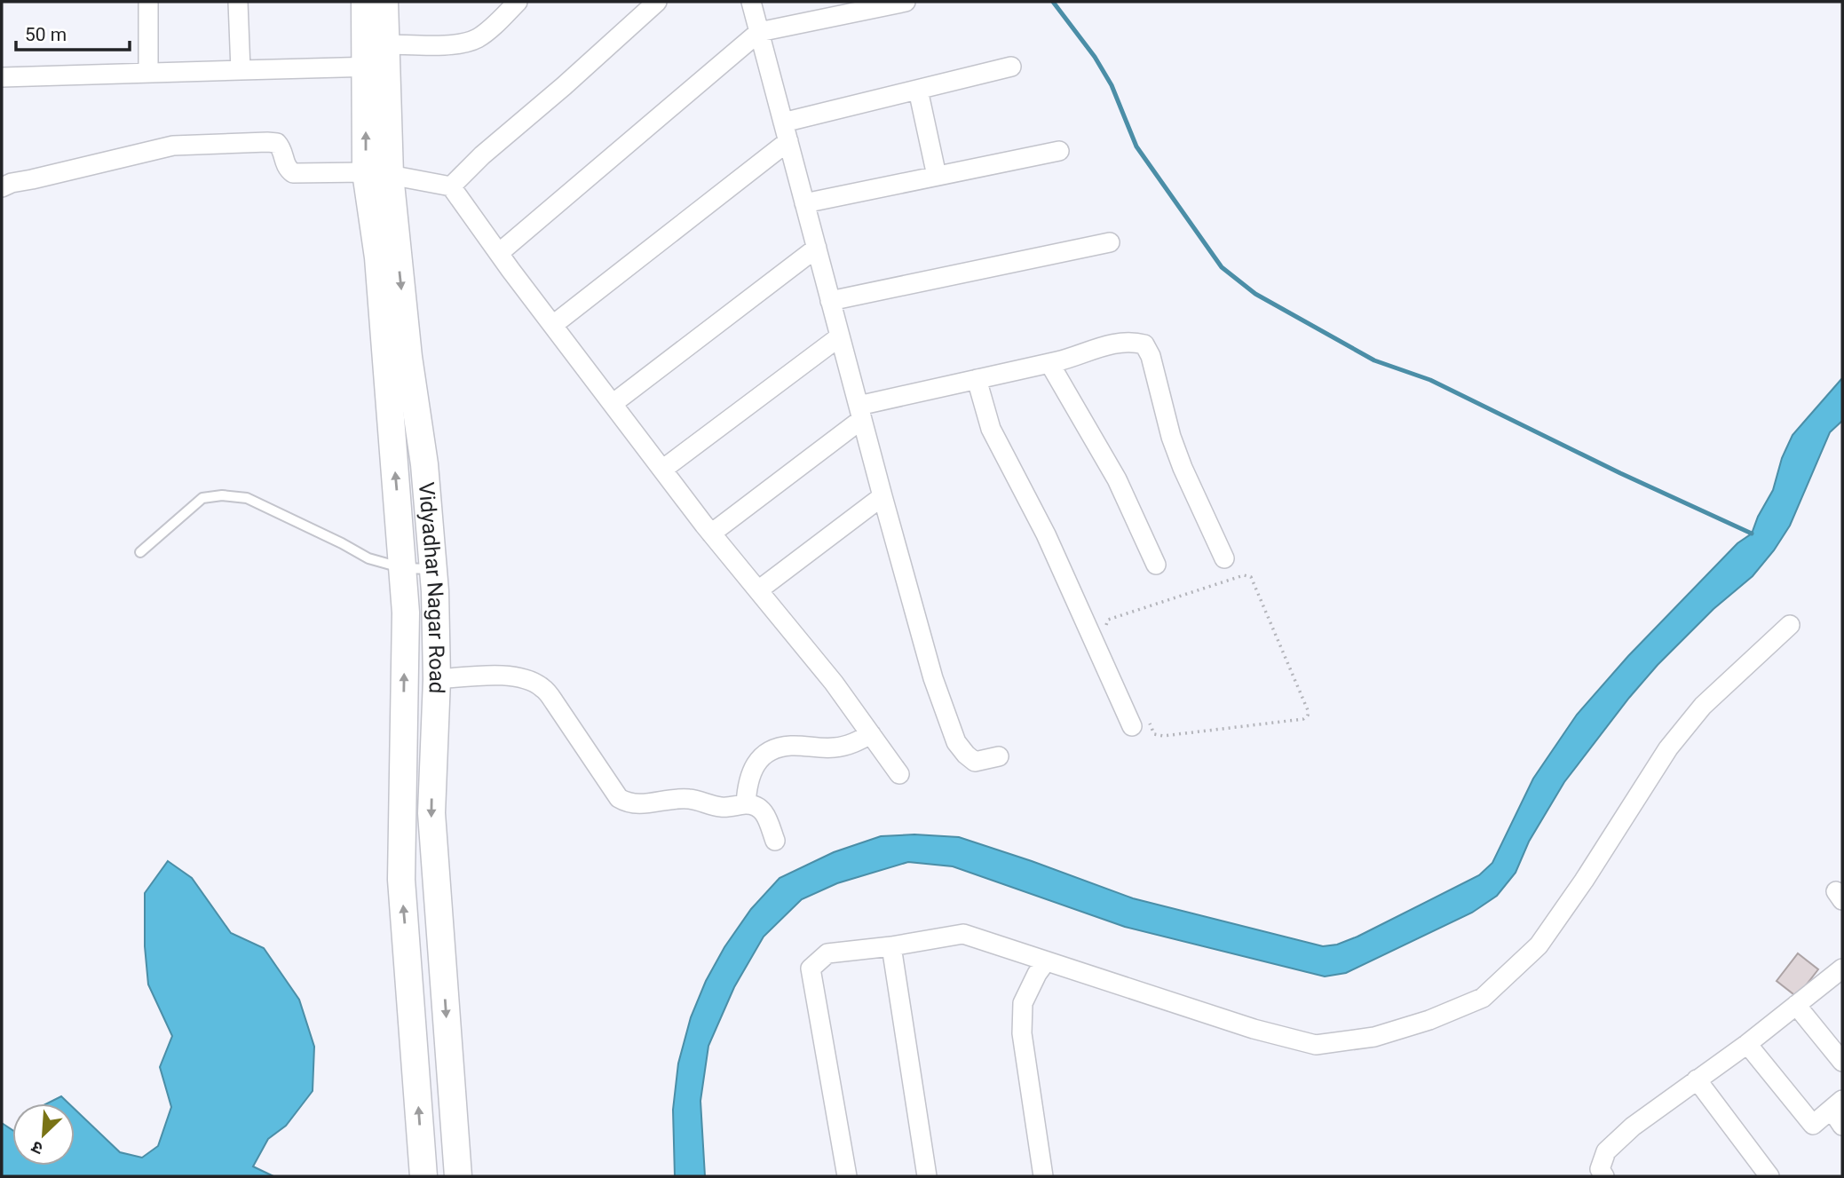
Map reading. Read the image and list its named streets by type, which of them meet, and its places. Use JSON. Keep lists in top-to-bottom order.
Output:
{
  "streets": {
    "main road": ["Vidyadhar Nagar Road"]
  },
  "scale_bar": "50 m",
  "north": "bottom left"
}
